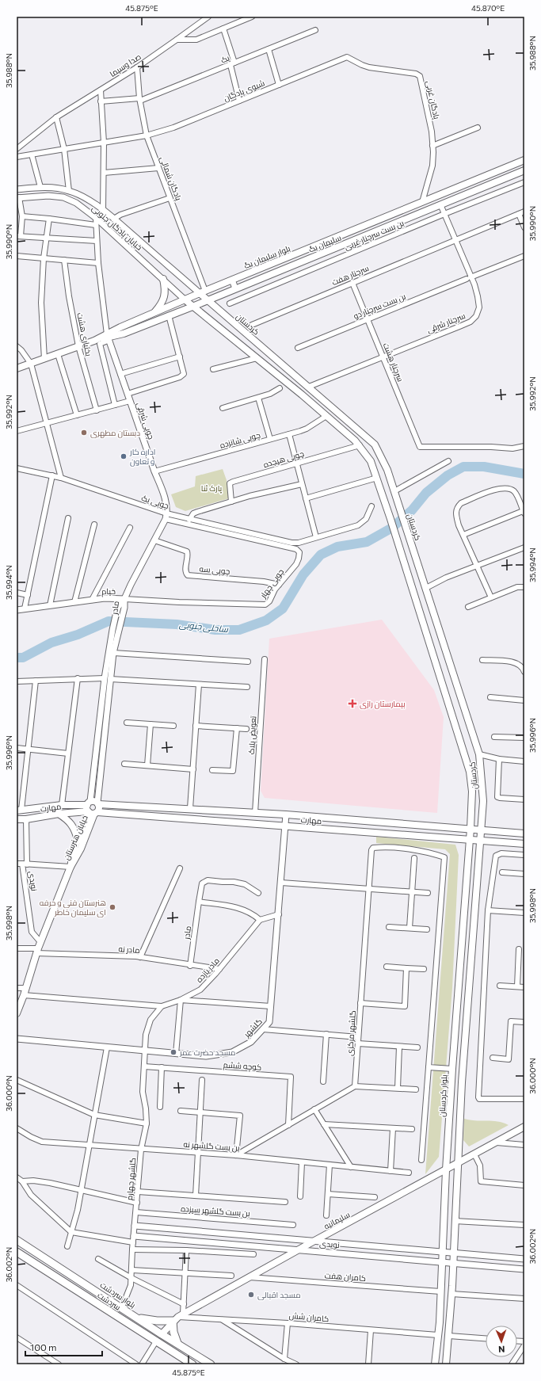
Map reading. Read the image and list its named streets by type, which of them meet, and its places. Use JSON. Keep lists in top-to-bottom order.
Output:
{
  "streets": {
    "main road": [
      "خیابان پادگان جنوبی",
      "سلیمان بگ",
      "بلوار سلیمان بگ",
      "کردستان",
      "مهارت",
      "خیابان هنرستان",
      "بلوار کردستان",
      "سلیمانیه",
      "بلوار سردشت",
      "سردشت"
    ],
    "street": [
      "یک",
      "صدا وسیما",
      "شیوی پادگان",
      "پادگان غربی",
      "پادگان شمالی",
      "بن بست سرچنار غربی",
      "سرچنار هفت",
      "بن بست سرچنار دو",
      "سرچنار شرقی",
      "بختیاری هشت",
      "سرچنار هشت",
      "چوپی شرقی",
      "چوپی شانزده",
      "چوپی هیجده",
      "چوپی یک",
      "چوپی سه",
      "چوپی چهار",
      "خیام",
      "مادر",
      "تعویض پلاک",
      "نویدی",
      "مادر نه",
      "مادر یازده",
      "گلشهر",
      "گلشهر مرکزی",
      "کوچه ششم",
      "بن بست گلشهر نه",
      "گلشهر چهارم",
      "بن بست گلشهر سیزده",
      "کامران هفت",
      "کامران شش"
    ]
  },
  "crossings": [
    ["یک", "پادگان شمالی"],
    ["صدا وسیما", "پادگان شمالی"],
    ["شیوی پادگان", "پادگان غربی"],
    ["شیوی پادگان", "پادگان شمالی"],
    ["پادگان غربی", "بلوار سلیمان بگ"],
    ["پادگان شمالی", "خیابان پادگان جنوبی"],
    ["پادگان شمالی", "بلوار سلیمان بگ"],
    ["پادگان شمالی", "کردستان"],
    ["خیابان پادگان جنوبی", "سلیمان بگ"],
    ["خیابان پادگان جنوبی", "بلوار سلیمان بگ"],
    ["خیابان پادگان جنوبی", "کردستان"],
    ["بن بست سرچنار غربی", "سرچنار شرقی"],
    ["سلیمان بگ", "بلوار سلیمان بگ"],
    ["سلیمان بگ", "سرچنار شرقی"],
    ["سلیمان بگ", "کردستان"],
    ["سلیمان بگ", "چوپی شرقی"],
    ["بلوار سلیمان بگ", "کردستان"],
    ["بلوار سلیمان بگ", "بختیاری هشت"],
    ["بلوار سلیمان بگ", "چوپی شرقی"],
    ["سرچنار هفت", "سرچنار شرقی"],
    ["سرچنار هفت", "سرچنار هشت"],
    ["بن بست سرچنار دو", "سرچنار شرقی"],
    ["بن بست سرچنار دو", "سرچنار هشت"],
    ["سرچنار شرقی", "کردستان"],
    ["سرچنار شرقی", "سرچنار هشت"],
    ["کردستان", "چوپی شانزده"],
    ["کردستان", "چوپی هیجده"],
    ["کردستان", "مهارت"],
    ["کردستان", "بلوار کردستان"],
    ["چوپی شرقی", "چوپی شانزده"],
    ["چوپی شرقی", "چوپی یک"],
    ["چوپی شرقی", "چوپی چهار"],
    ["چوپی شرقی", "خیام"],
    ["چوپی یک", "چوپی چهار"],
    ["چوپی یک", "خیام"],
    ["چوپی سه", "چوپی چهار"],
    ["چوپی سه", "خیام"],
    ["چوپی چهار", "خیام"],
    ["چوپی چهار", "مادر"],
    ["خیام", "مادر"],
    ["مادر", "مهارت"],
    ["مادر", "خیابان هنرستان"],
    ["مادر", "مادر نه"],
    ["تعویض پلاک", "مهارت"],
    ["مهارت", "خیابان هنرستان"],
    ["مهارت", "نویدی"],
    ["مهارت", "گلشهر"],
    ["مهارت", "بلوار کردستان"],
    ["خیابان هنرستان", "نویدی"],
    ["خیابان هنرستان", "مادر نه"],
    ["نویدی", "مادر نه"],
    ["نویدی", "بلوار کردستان"],
    ["نویدی", "گلشهر چهارم"],
    ["نویدی", "سلیمانیه"],
    ["مادر نه", "مادر یازده"],
    ["گلشهر", "گلشهر چهارم"],
    ["کوچه ششم", "گلشهر چهارم"],
    ["بلوار کردستان", "سلیمانیه"],
    ["بلوار کردستان", "کامران هفت"],
    ["بلوار کردستان", "کامران شش"],
    ["بن بست گلشهر نه", "گلشهر چهارم"],
    ["گلشهر چهارم", "بن بست گلشهر سیزده"],
    ["گلشهر چهارم", "بلوار سردشت"],
    ["سلیمانیه", "کامران هفت"],
    ["سلیمانیه", "بلوار سردشت"],
    ["سلیمانیه", "کامران شش"]
  ],
  "water": ["ساحلی جنوبی"],
  "parks": ["پارک ثنا"],
  "places": {
    "other": [
      "دبستان مطهری",
      "اداره کار و تعاون",
      "هنرستان فنی و حرفه ای سلیمان خاطر",
      "مسجد حضرت عمر",
      "مسجد اقبالی"
    ],
    "health": ["بیمارستان رازی"]
  },
  "scale_bar": "100 m",
  "north": "bottom",
  "coordinates": [
    "45.875°E",
    "45.870°E",
    "35.988°N",
    "35.990°N",
    "35.992°N",
    "35.994°N",
    "35.996°N",
    "35.998°N",
    "36.000°N",
    "36.002°N"
  ]
}
